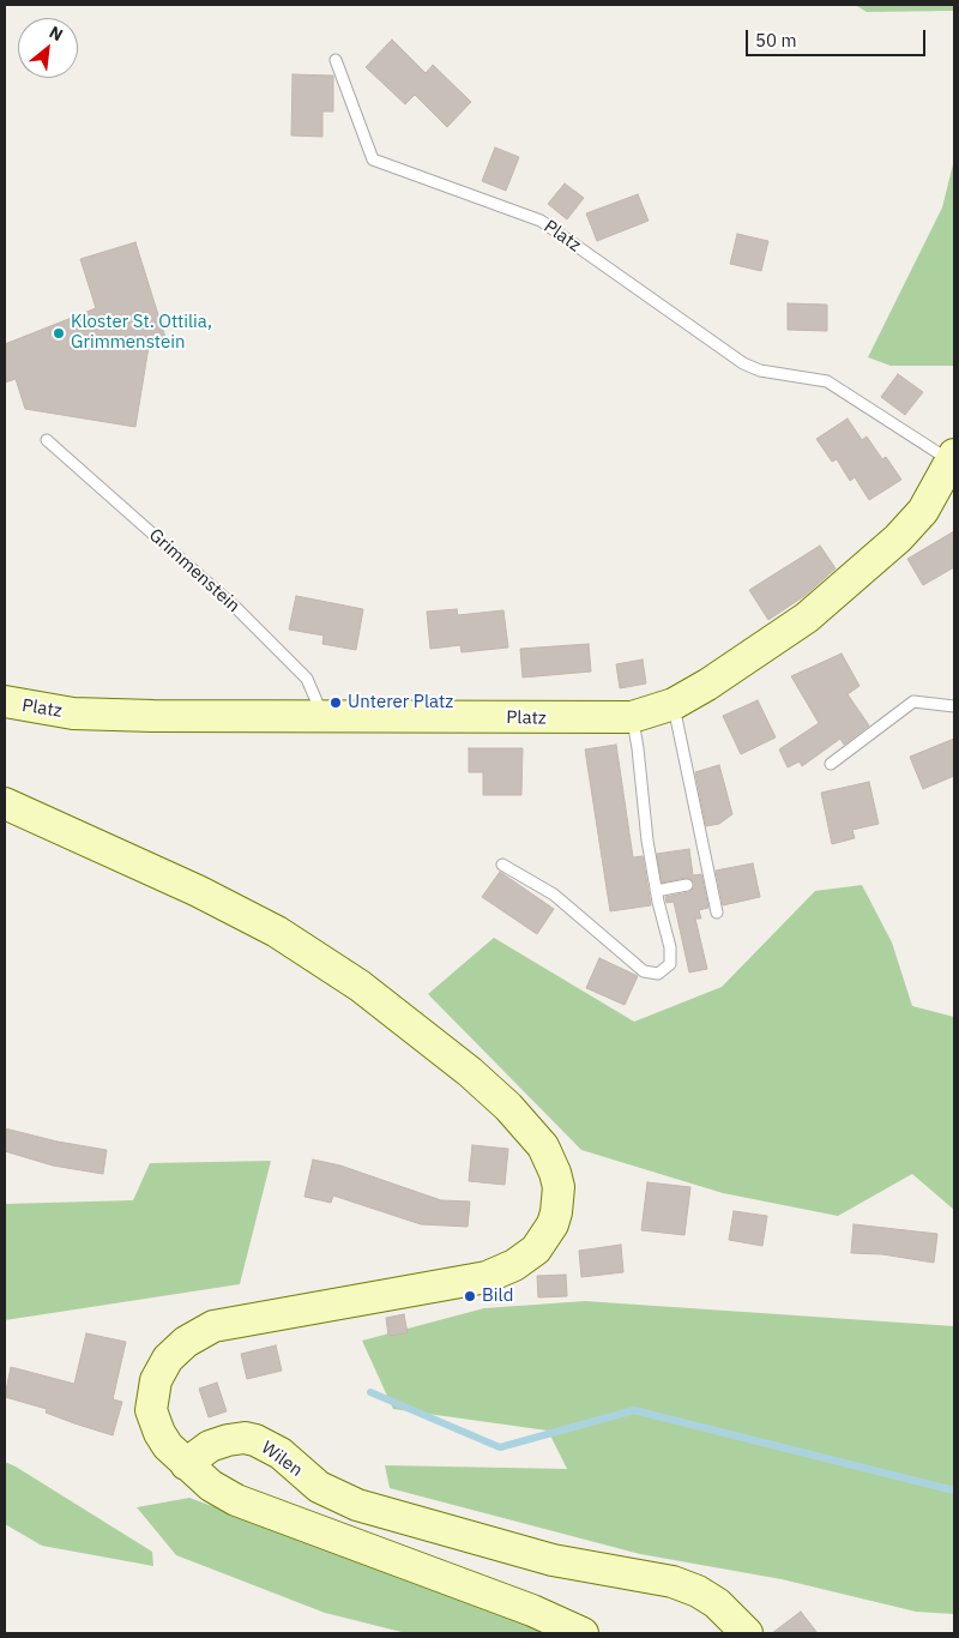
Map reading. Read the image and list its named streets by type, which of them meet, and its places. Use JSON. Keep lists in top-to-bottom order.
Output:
{
  "streets": {
    "street": ["Platz", "Wilen"],
    "lane": ["Grimmenstein"]
  },
  "crossings": [
    ["Platz", "Grimmenstein"]
  ],
  "places": ["Kloster St. Ottilia, Grimmenstein", "Unterer Platz", "Bild"],
  "scale_bar": "50 m",
  "north": "top right"
}
